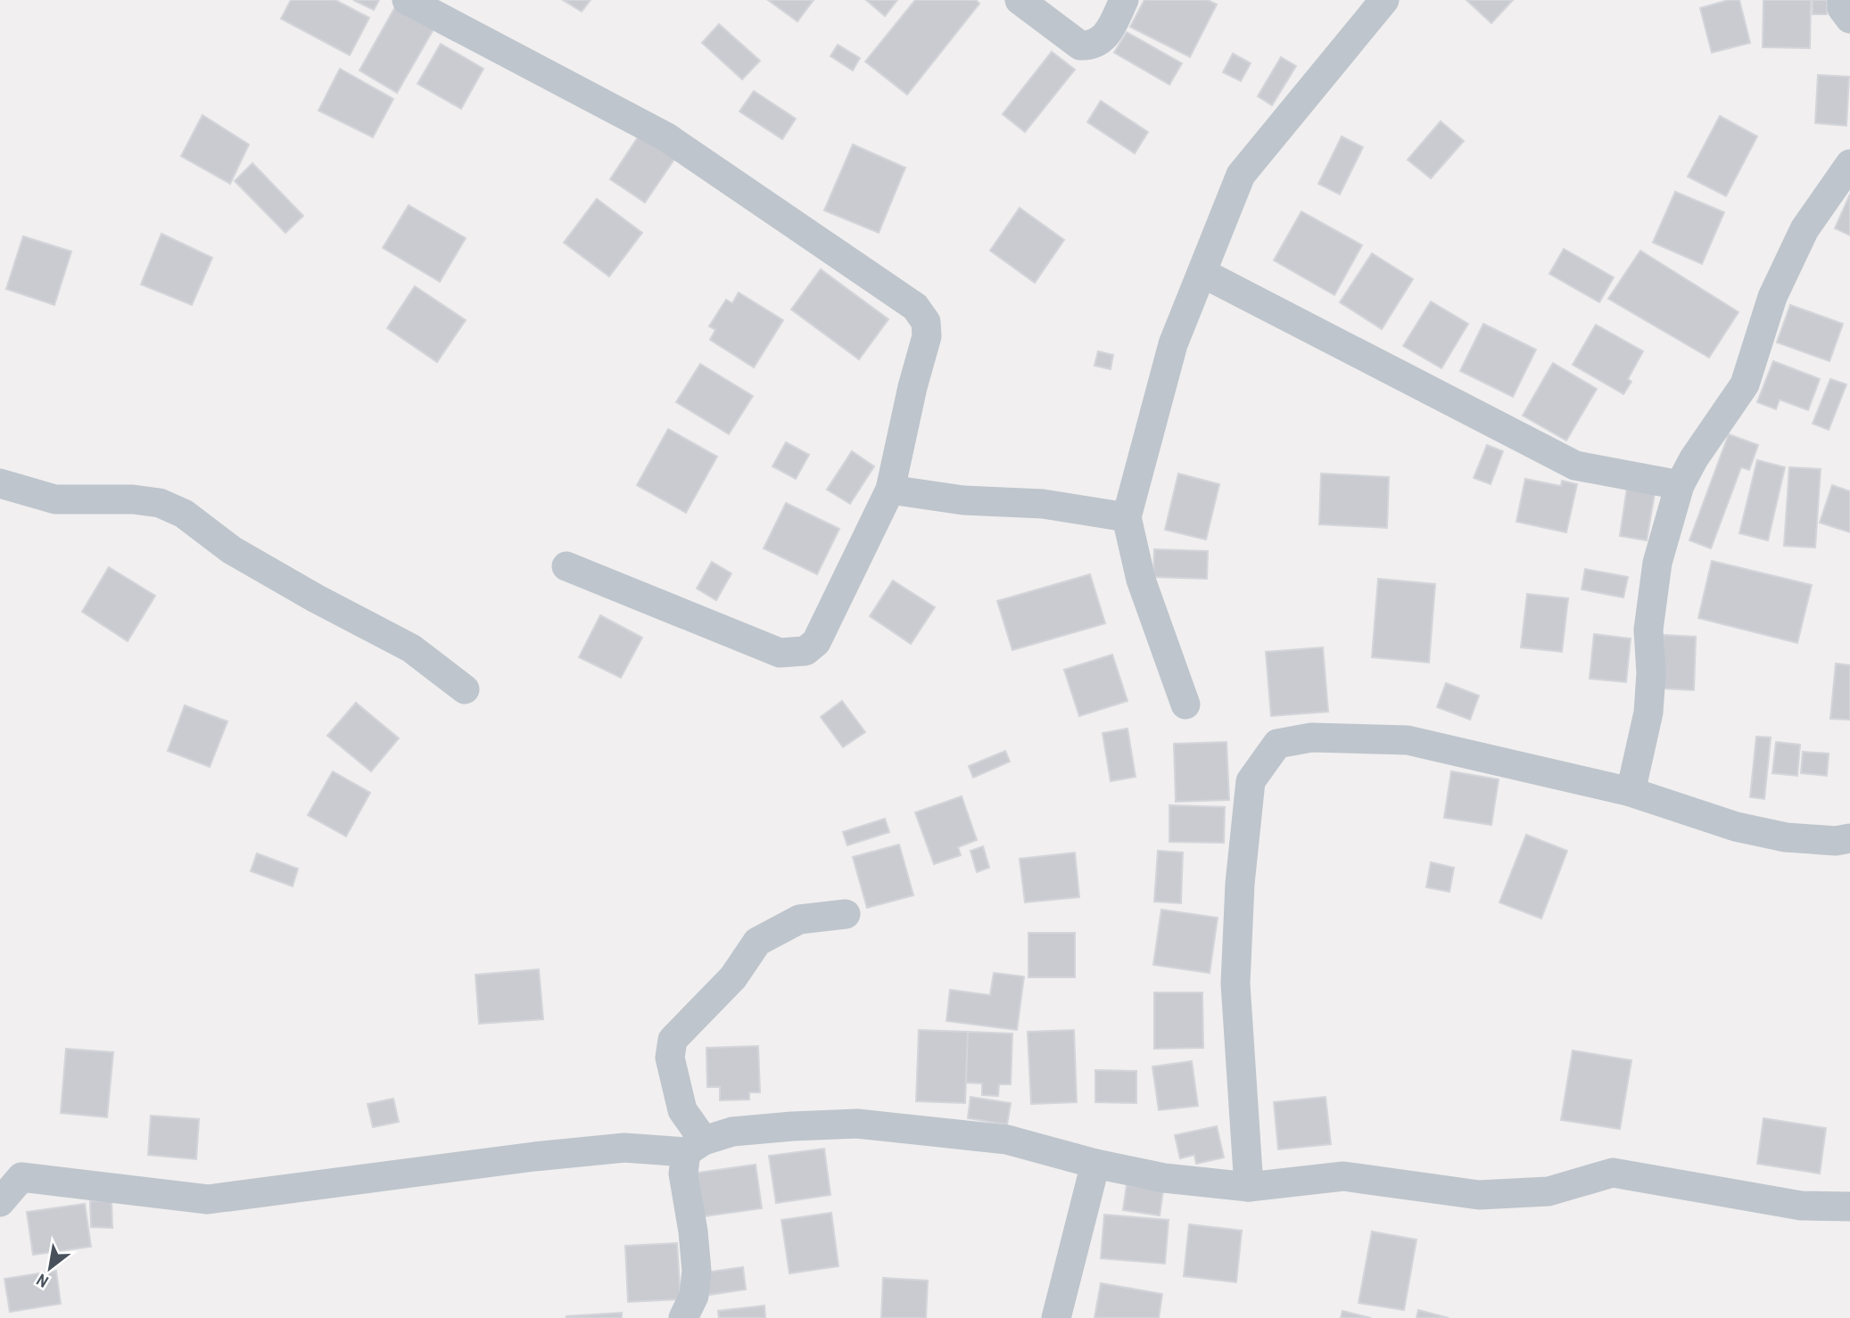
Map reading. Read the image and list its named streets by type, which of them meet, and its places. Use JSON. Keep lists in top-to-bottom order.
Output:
{
  "north": "bottom left"
}
